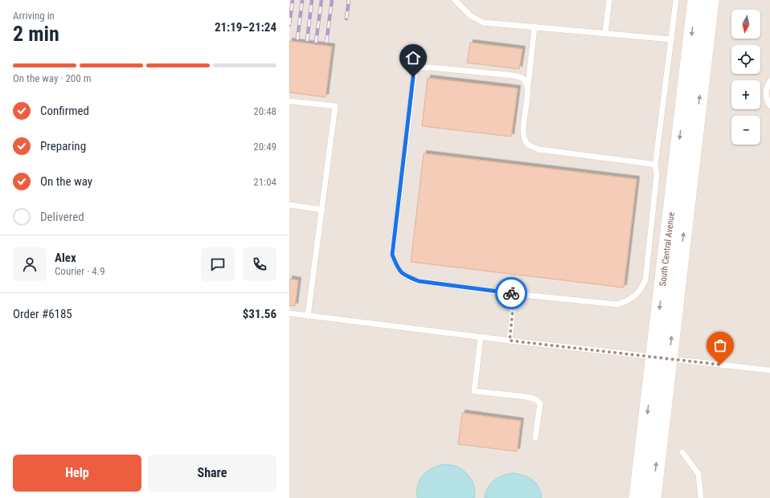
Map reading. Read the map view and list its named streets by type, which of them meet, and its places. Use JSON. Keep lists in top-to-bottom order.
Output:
{
  "streets": {
    "main road": ["South Central Avenue"]
  },
  "north": "bottom",
  "page": {
    "heading": ["2 min", "Arriving in", "21:19–21:24"],
    "panel": [
      "Alex",
      "Courier · 4.9",
      "Order #6185",
      "$31.56"
    ],
    "map_buttons": ["+", "−"],
    "bar": "On the way · 200 m",
    "list": [
      ["Confirmed", "20:48"],
      ["Preparing", "20:49"],
      ["On the way", "21:04"],
      "Delivered"
    ],
    "buttons": ["Help", "Share"]
  }
}
